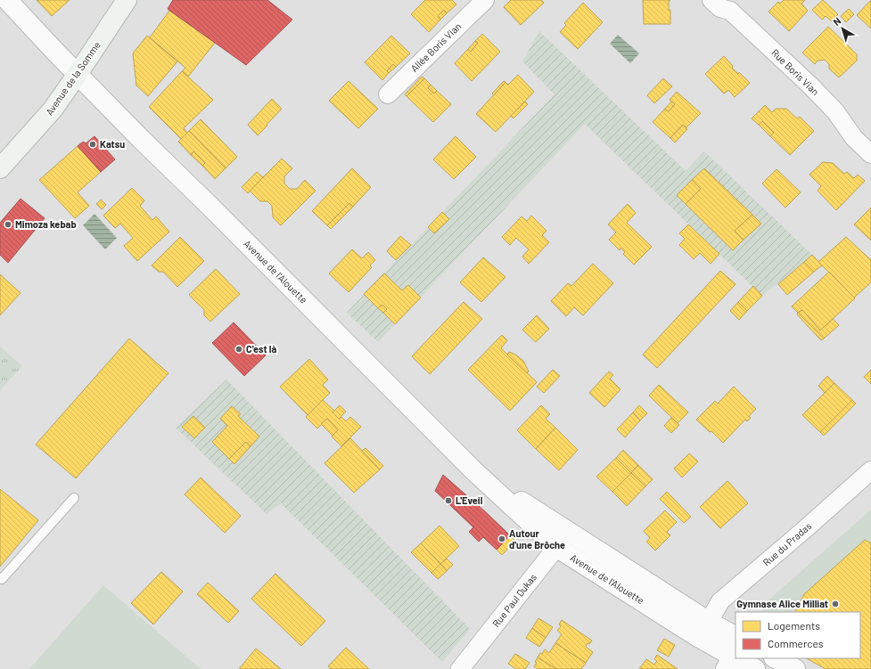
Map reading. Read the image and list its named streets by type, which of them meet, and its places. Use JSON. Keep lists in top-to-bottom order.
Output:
{
  "streets": {
    "main road": ["Avenue de la Somme"],
    "street": [
      "Allée Boris Vian",
      "Rue Boris Vian",
      "Avenue de l'Alouette",
      "Rue du Pradas",
      "Rue Paul Dukas"
    ]
  },
  "crossings": [
    ["Avenue de la Somme", "Avenue de l'Alouette"],
    ["Avenue de l'Alouette", "Rue du Pradas"],
    ["Avenue de l'Alouette", "Rue Paul Dukas"]
  ],
  "places": [
    "Katsu",
    "Mimoza kebab",
    "C'est là",
    "L'Eveil",
    "Autour d'une Brôche",
    "Gymnase Alice Milliat"
  ],
  "legend": ["Logements", "Commerces"],
  "north": "top left"
}
